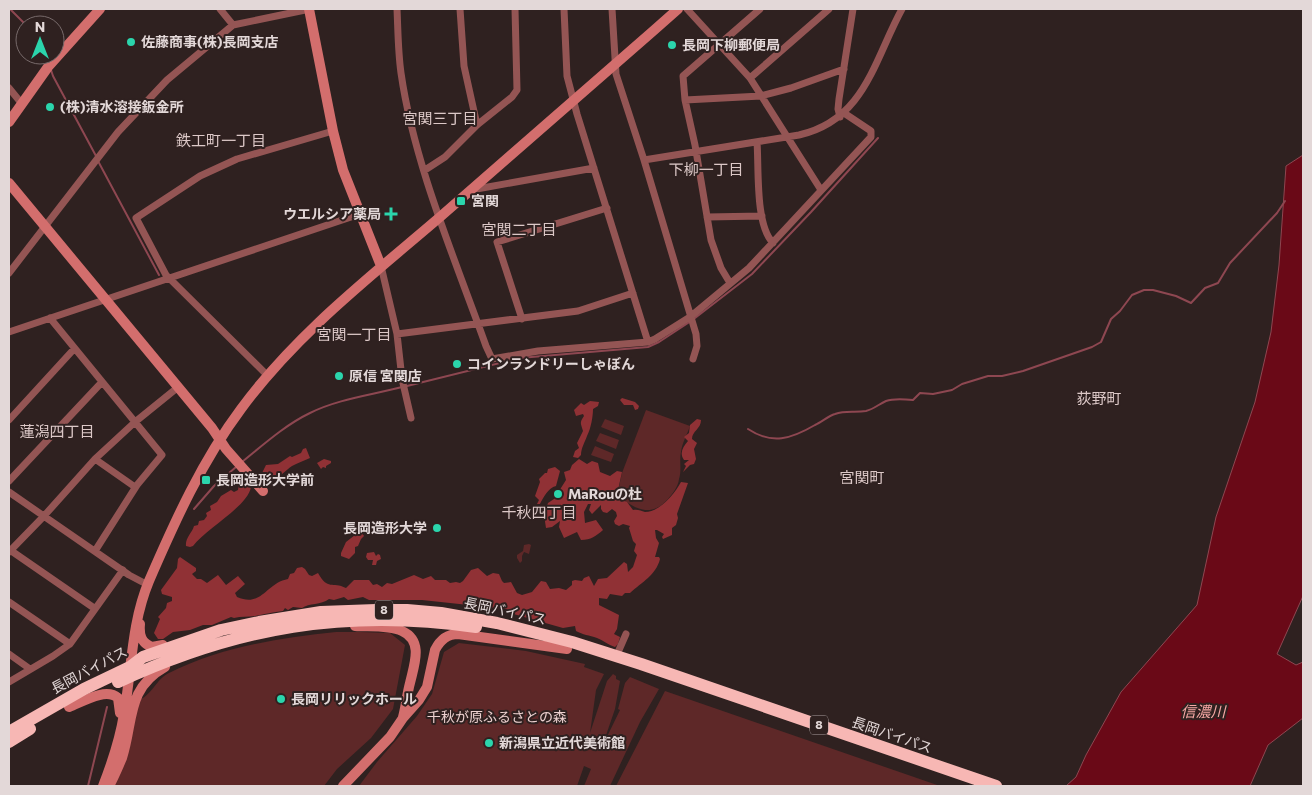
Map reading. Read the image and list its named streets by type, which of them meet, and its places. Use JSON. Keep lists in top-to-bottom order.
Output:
{
  "streets": {
    "highway": ["8", "長岡バイパス"]
  },
  "districts": [
    "宮関三丁目",
    "鉄工町一丁目",
    "下柳一丁目",
    "宮関二丁目",
    "宮関一丁目",
    "荻野町",
    "蓮潟四丁目",
    "宮関町",
    "千秋四丁目"
  ],
  "water": ["信濃川"],
  "parks": ["千秋が原ふるさとの森"],
  "places": {
    "other": [
      "佐藤商事(株)長岡支店",
      "長岡下柳郵便局",
      "(株)清水溶接鈑金所",
      "コインランドリーしゃぼん",
      "原信 宮関店",
      "MaRouの杜",
      "長岡造形大学",
      "長岡リリックホール",
      "新潟県立近代美術館"
    ],
    "transit": ["宮関", "長岡造形大学前"],
    "health": ["ウエルシア薬局"]
  },
  "north": "top"
}
